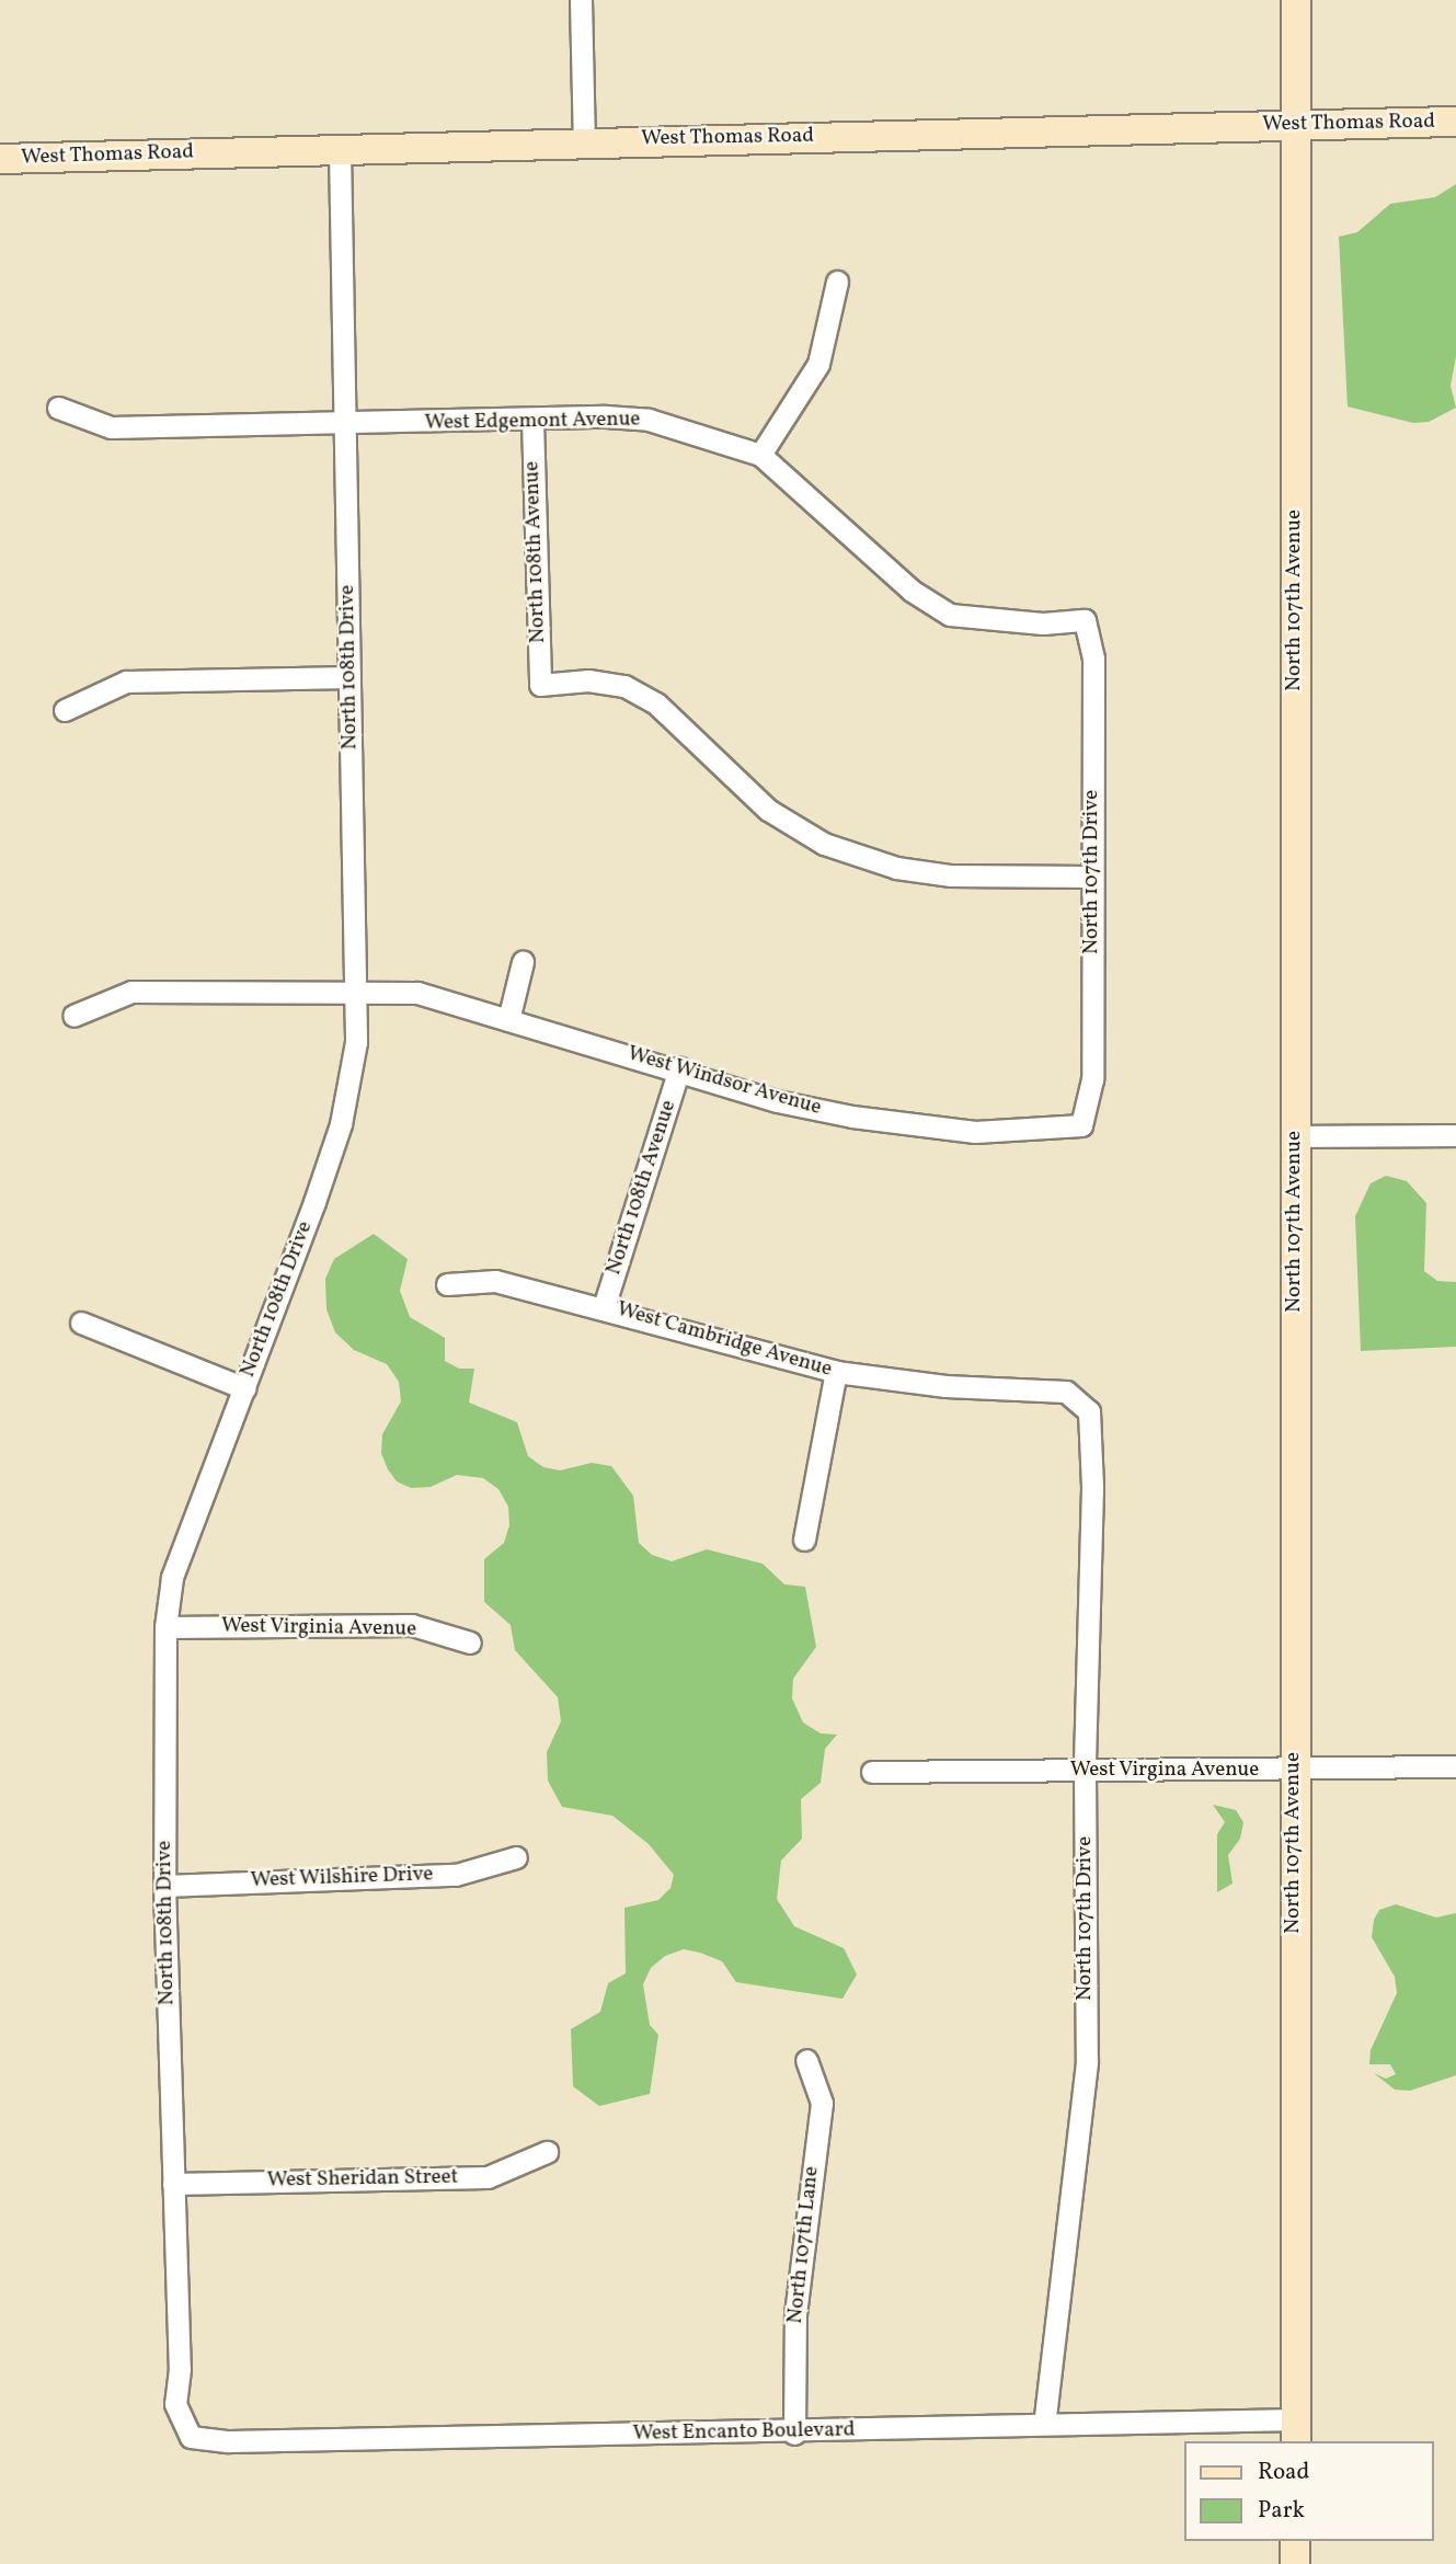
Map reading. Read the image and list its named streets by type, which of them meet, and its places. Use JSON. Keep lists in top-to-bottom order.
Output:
{
  "streets": {
    "main road": ["West Thomas Road", "North 107th Avenue"],
    "street": [
      "West Edgemont Avenue",
      "North 108th Avenue",
      "North 108th Drive",
      "North 107th Drive",
      "West Windsor Avenue",
      "West Cambridge Avenue",
      "West Virginia Avenue",
      "West Virgina Avenue",
      "West Wilshire Drive",
      "West Sheridan Street",
      "North 107th Lane",
      "West Encanto Boulevard"
    ]
  },
  "crossings": [
    ["West Thomas Road", "North 107th Avenue"],
    ["West Thomas Road", "North 108th Drive"],
    ["West Edgemont Avenue", "North 108th Avenue"],
    ["West Edgemont Avenue", "North 108th Drive"],
    ["West Edgemont Avenue", "North 107th Drive"],
    ["North 108th Avenue", "North 107th Drive"],
    ["North 108th Avenue", "West Windsor Avenue"],
    ["North 108th Avenue", "West Cambridge Avenue"],
    ["North 107th Avenue", "West Virgina Avenue"],
    ["North 107th Avenue", "West Encanto Boulevard"],
    ["North 108th Drive", "West Windsor Avenue"],
    ["North 108th Drive", "West Virginia Avenue"],
    ["North 108th Drive", "West Wilshire Drive"],
    ["North 108th Drive", "West Sheridan Street"],
    ["North 108th Drive", "West Encanto Boulevard"],
    ["North 107th Drive", "West Windsor Avenue"],
    ["North 107th Drive", "West Cambridge Avenue"],
    ["North 107th Drive", "West Virgina Avenue"],
    ["North 107th Drive", "West Encanto Boulevard"],
    ["North 107th Lane", "West Encanto Boulevard"]
  ],
  "legend": ["Road", "Park"]
}
